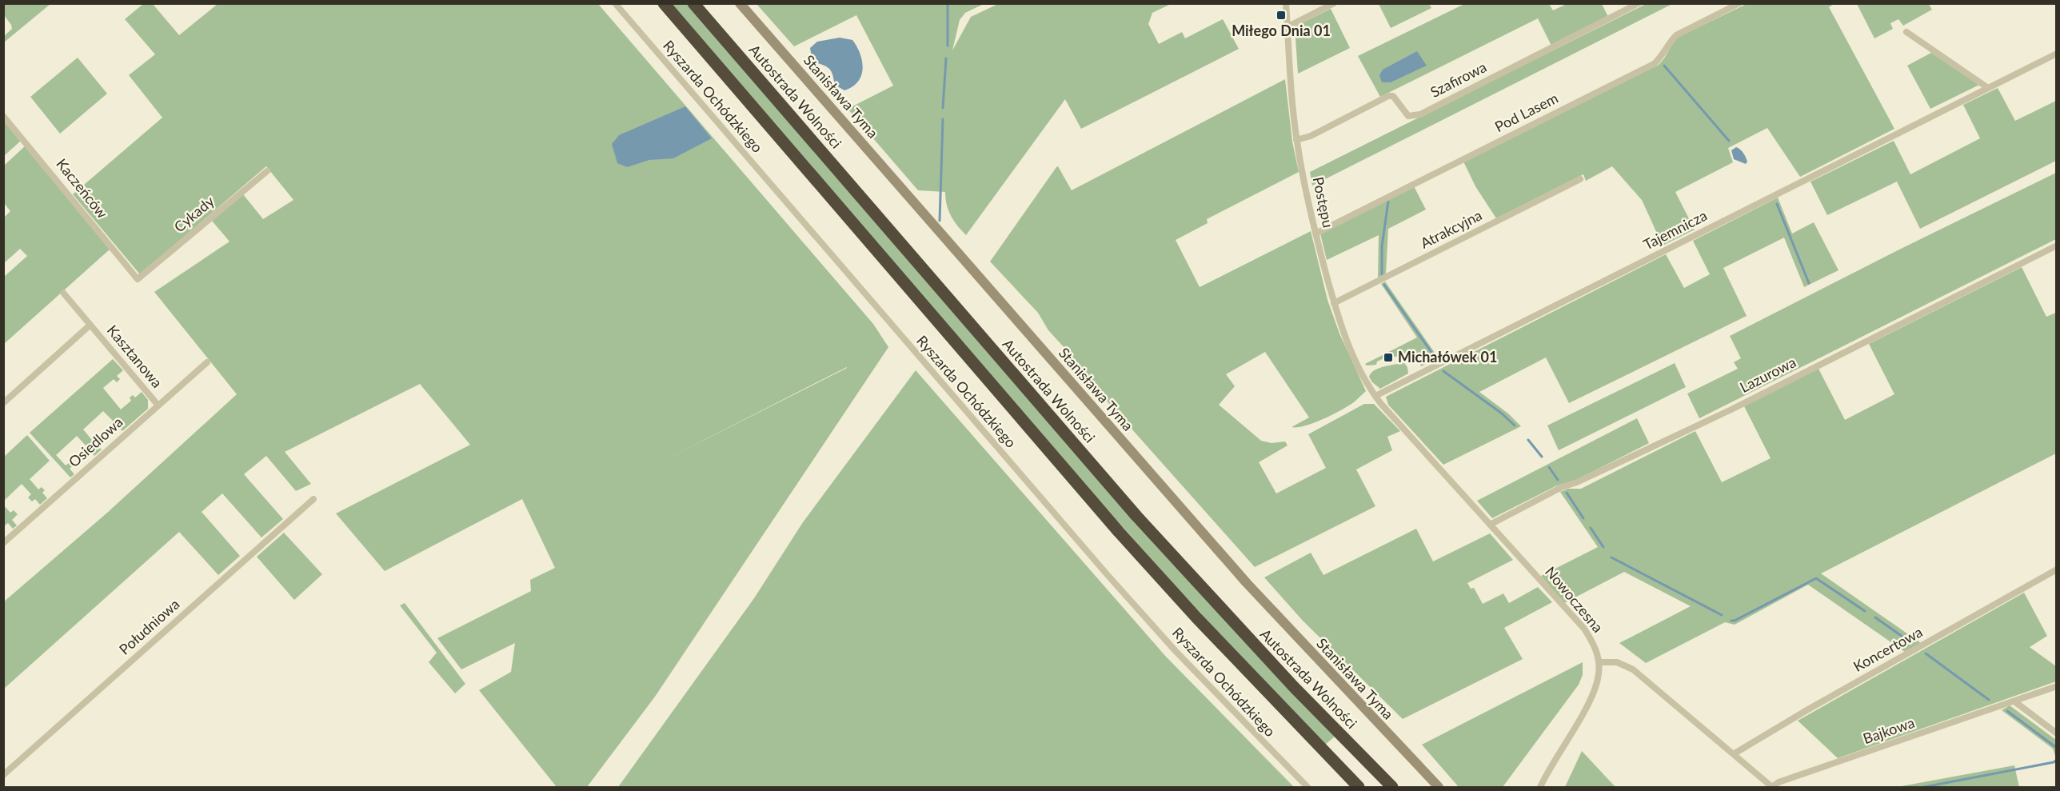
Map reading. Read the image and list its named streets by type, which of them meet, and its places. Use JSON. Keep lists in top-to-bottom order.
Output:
{
  "streets": {
    "highway": ["Autostrada Wolności"],
    "street": [
      "Szafirowa",
      "Ryszarda Ochódzkiego",
      "Stanisława Tyma",
      "Pod Lasem",
      "Kaczeńców",
      "Postępu",
      "Cykady",
      "Atrakcyjna",
      "Tajemnicza",
      "Kasztanowa",
      "Lazurowa",
      "Osiedlowa",
      "Nowoczesna",
      "Południowa",
      "Koncertowa",
      "Bajkowa"
    ]
  },
  "crossings": [
    ["Szafirowa", "Postępu"],
    ["Pod Lasem", "Postępu"],
    ["Kaczeńców", "Cykady"],
    ["Postępu", "Atrakcyjna"],
    ["Postępu", "Tajemnicza"],
    ["Postępu", "Nowoczesna"],
    ["Tajemnicza", "Nowoczesna"],
    ["Kasztanowa", "Osiedlowa"],
    ["Lazurowa", "Nowoczesna"]
  ],
  "places": {
    "transit": ["Miłego Dnia 01", "Michałówek 01"]
  }
}
